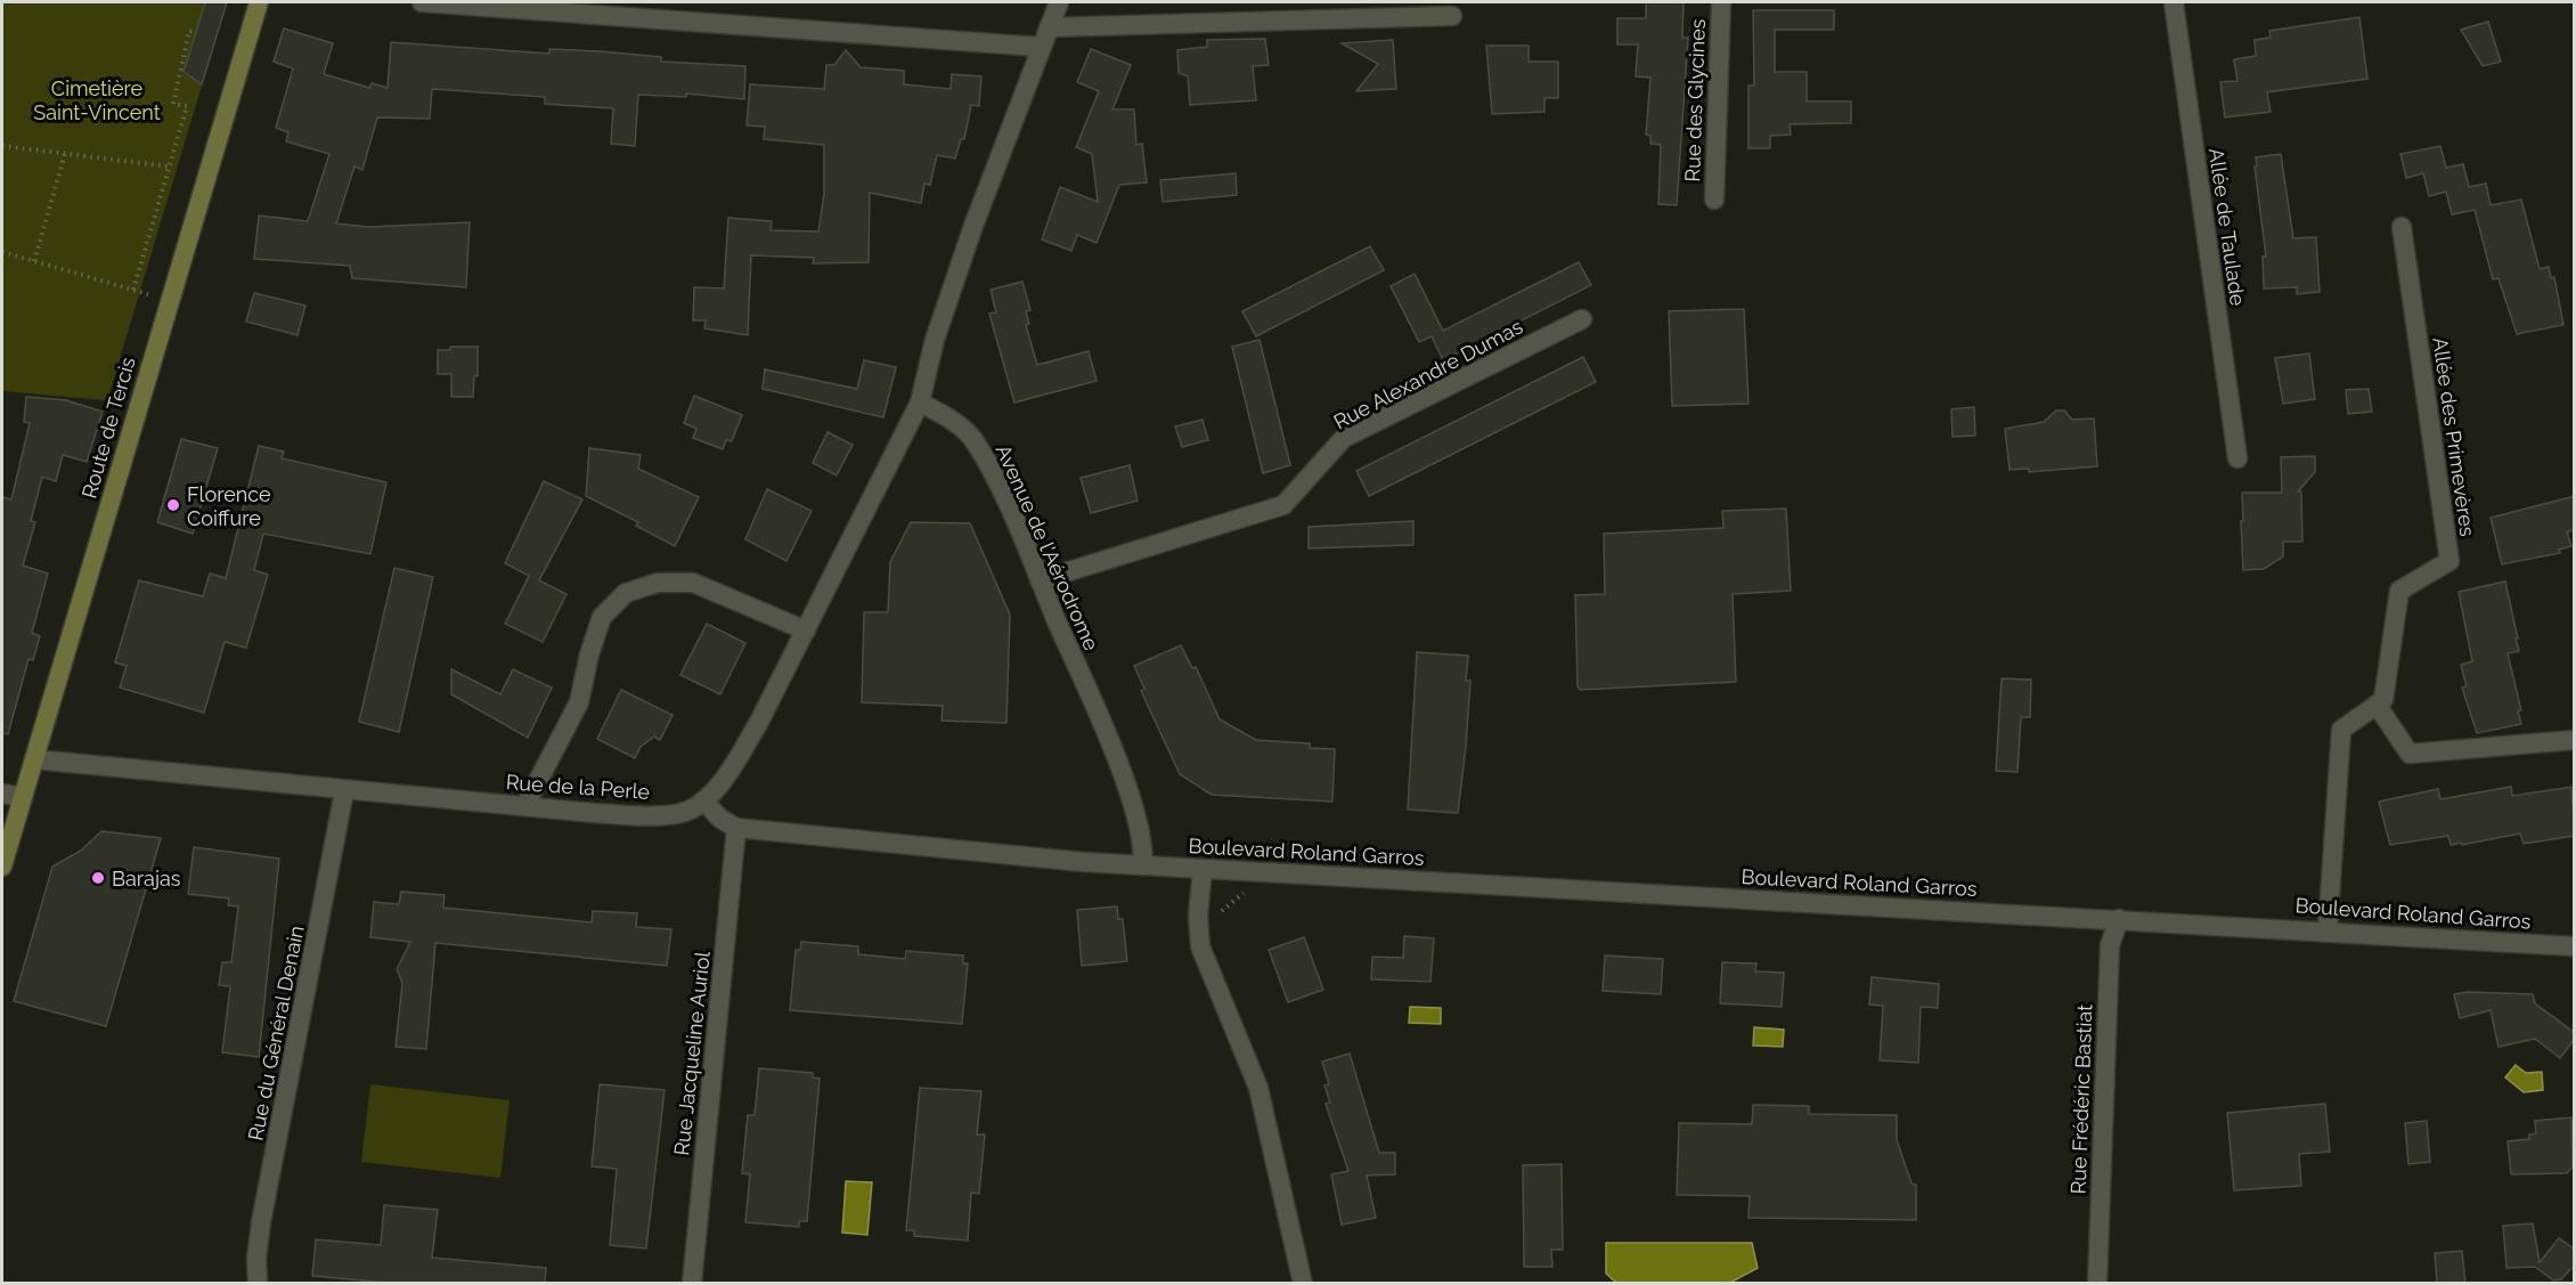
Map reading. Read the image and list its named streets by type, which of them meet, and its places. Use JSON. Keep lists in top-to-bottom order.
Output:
{
  "streets": {
    "main road": ["Route de Tercis"],
    "street": [
      "Rue des Glycines",
      "Allée de Taulade",
      "Rue Alexandre Dumas",
      "Allée des Primevères",
      "Avenue de l'Aérodrome",
      "Rue de la Perle",
      "Boulevard Roland Garros",
      "Rue du Général Denain",
      "Rue Jacqueline Auriol",
      "Rue Frédéric Bastiat"
    ]
  },
  "crossings": [
    ["Rue Alexandre Dumas", "Avenue de l'Aérodrome"],
    ["Route de Tercis", "Rue de la Perle"],
    ["Avenue de l'Aérodrome", "Rue de la Perle"],
    ["Avenue de l'Aérodrome", "Boulevard Roland Garros"],
    ["Rue de la Perle", "Rue du Général Denain"],
    ["Boulevard Roland Garros", "Rue Frédéric Bastiat"]
  ],
  "parks": ["Cimetière Saint-Vincent"],
  "places": ["Florence Coiffure", "Barajas"]
}
